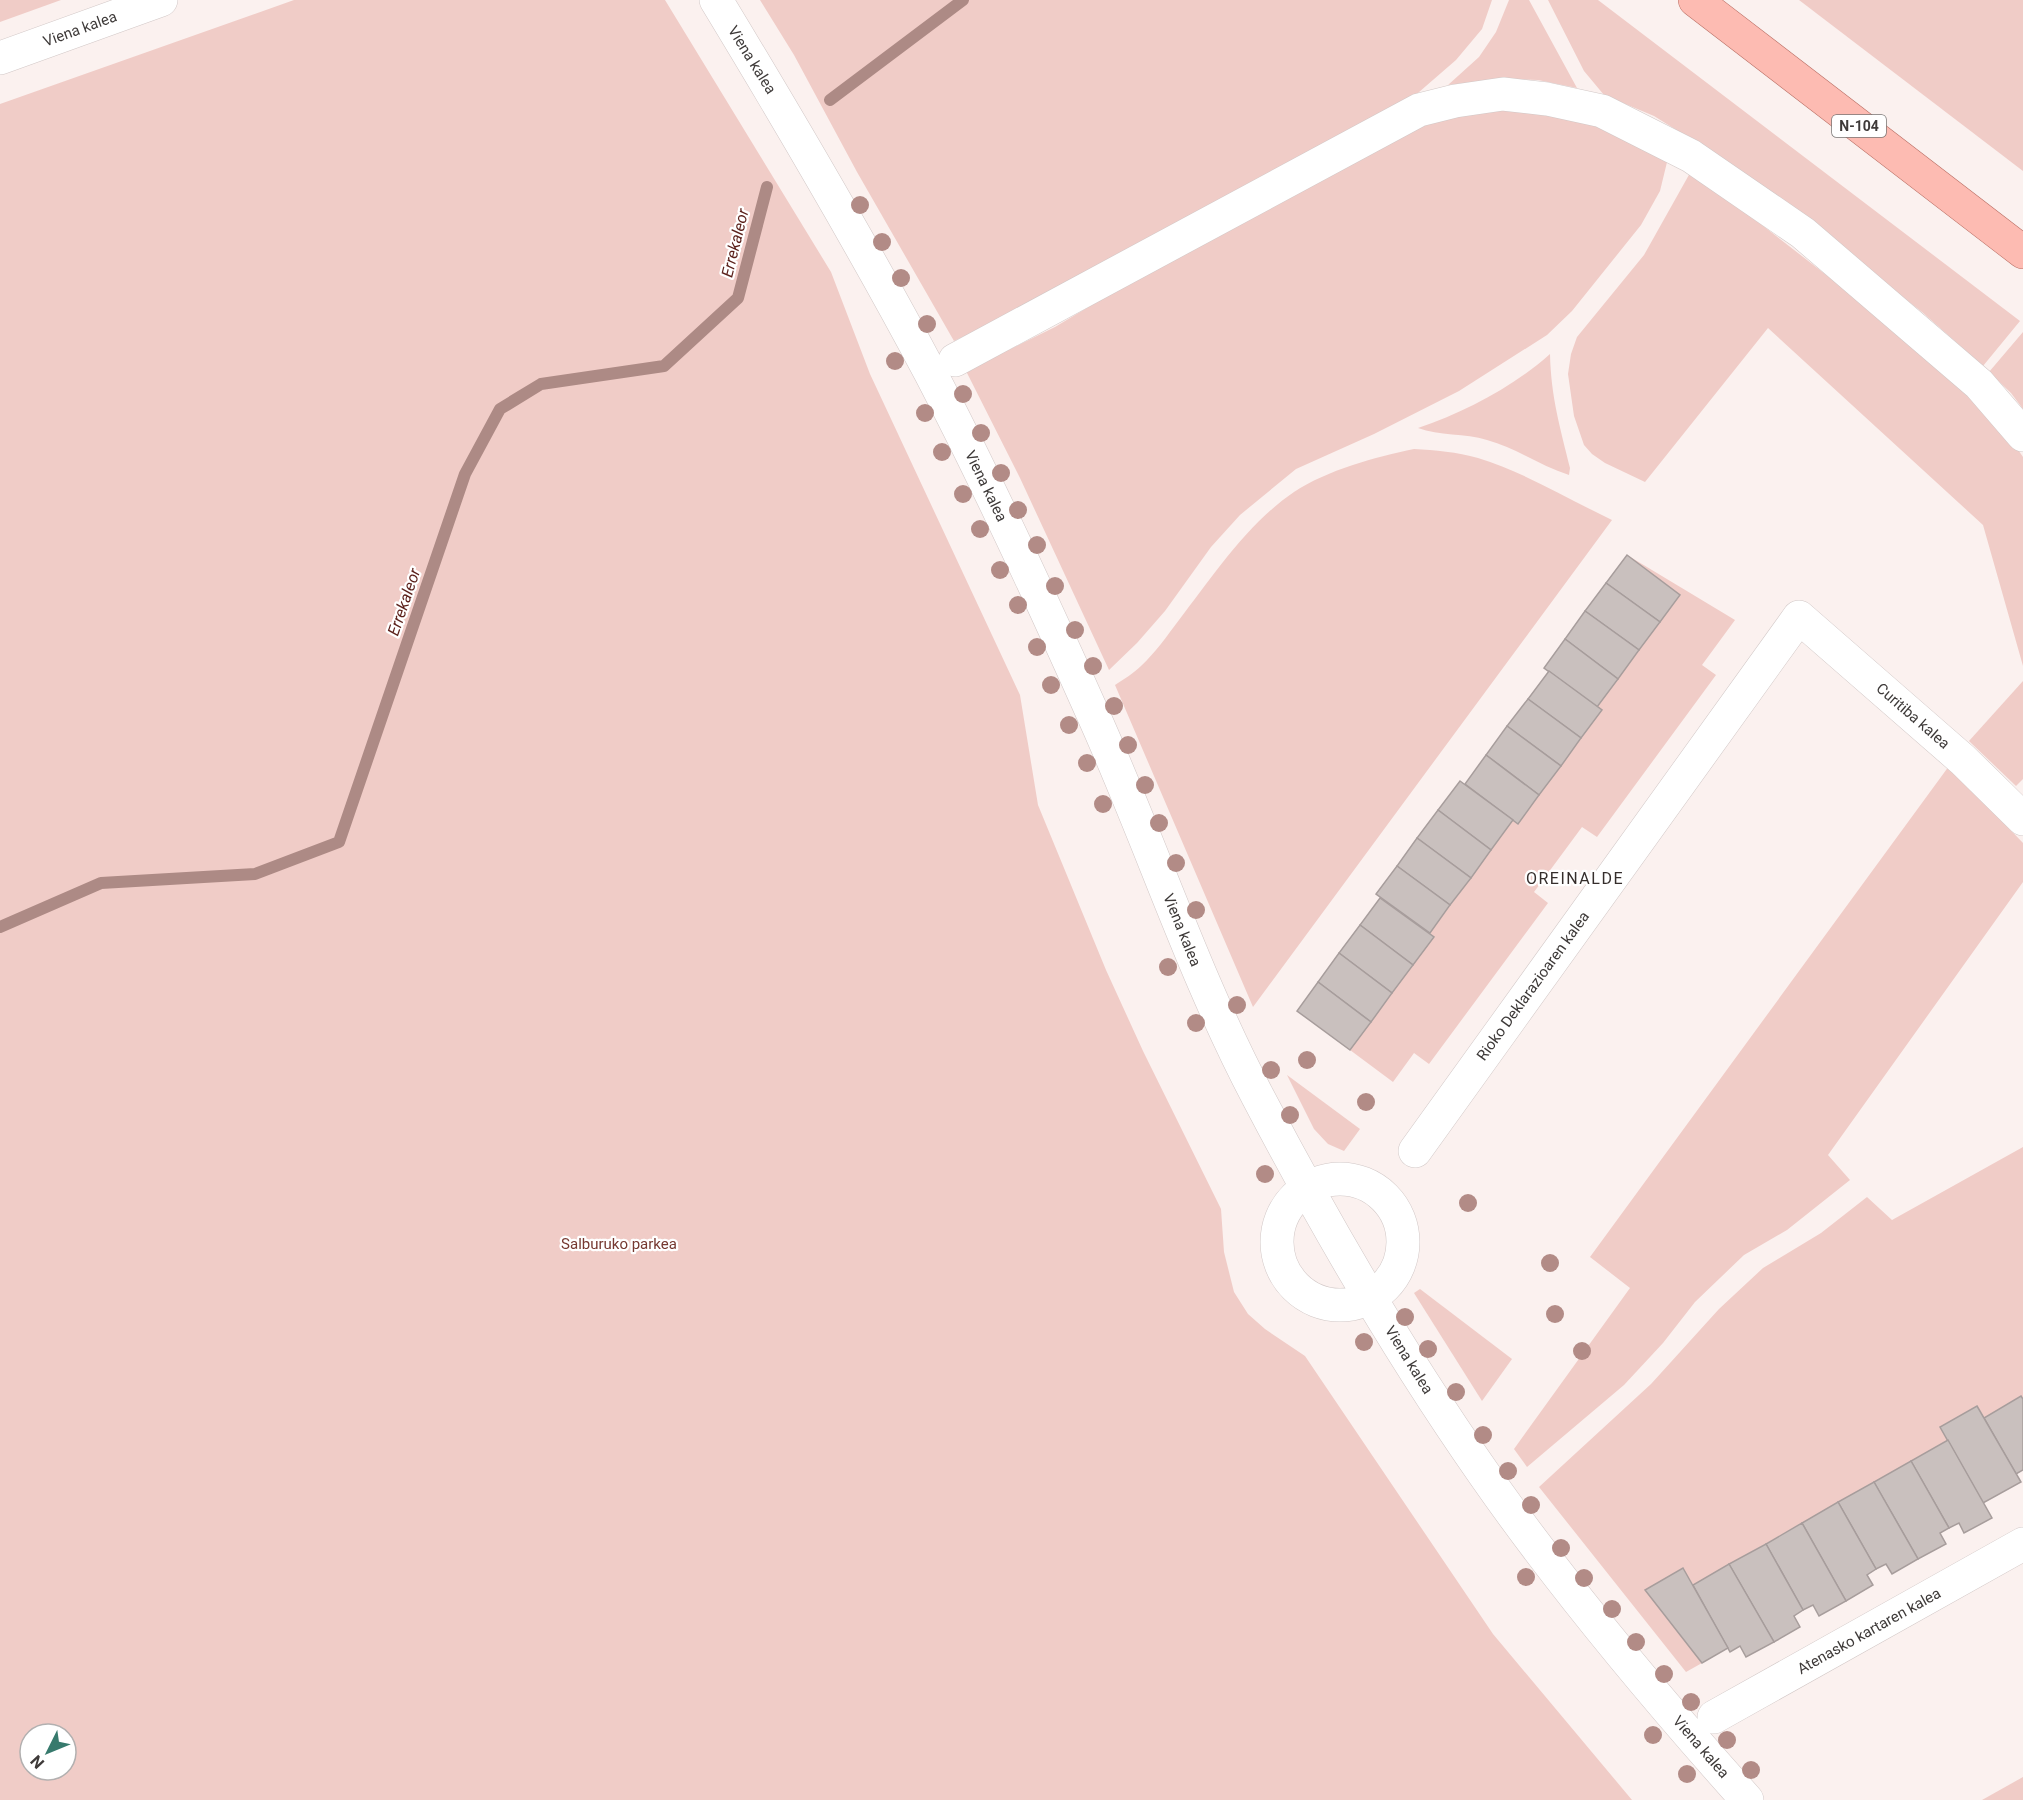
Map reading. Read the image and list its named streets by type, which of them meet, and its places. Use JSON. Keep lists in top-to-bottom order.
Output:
{
  "streets": {
    "main road": ["N-104"],
    "street": [
      "Viena kalea",
      "Curitiba kalea",
      "Rioko Deklarazioaren kalea",
      "Atenasko kartaren kalea"
    ]
  },
  "crossings": [
    ["Curitiba kalea", "Rioko Deklarazioaren kalea"]
  ],
  "districts": ["OREINALDE"],
  "water": ["Errekaleor"],
  "parks": ["Salburuko parkea"],
  "north": "bottom left"
}
